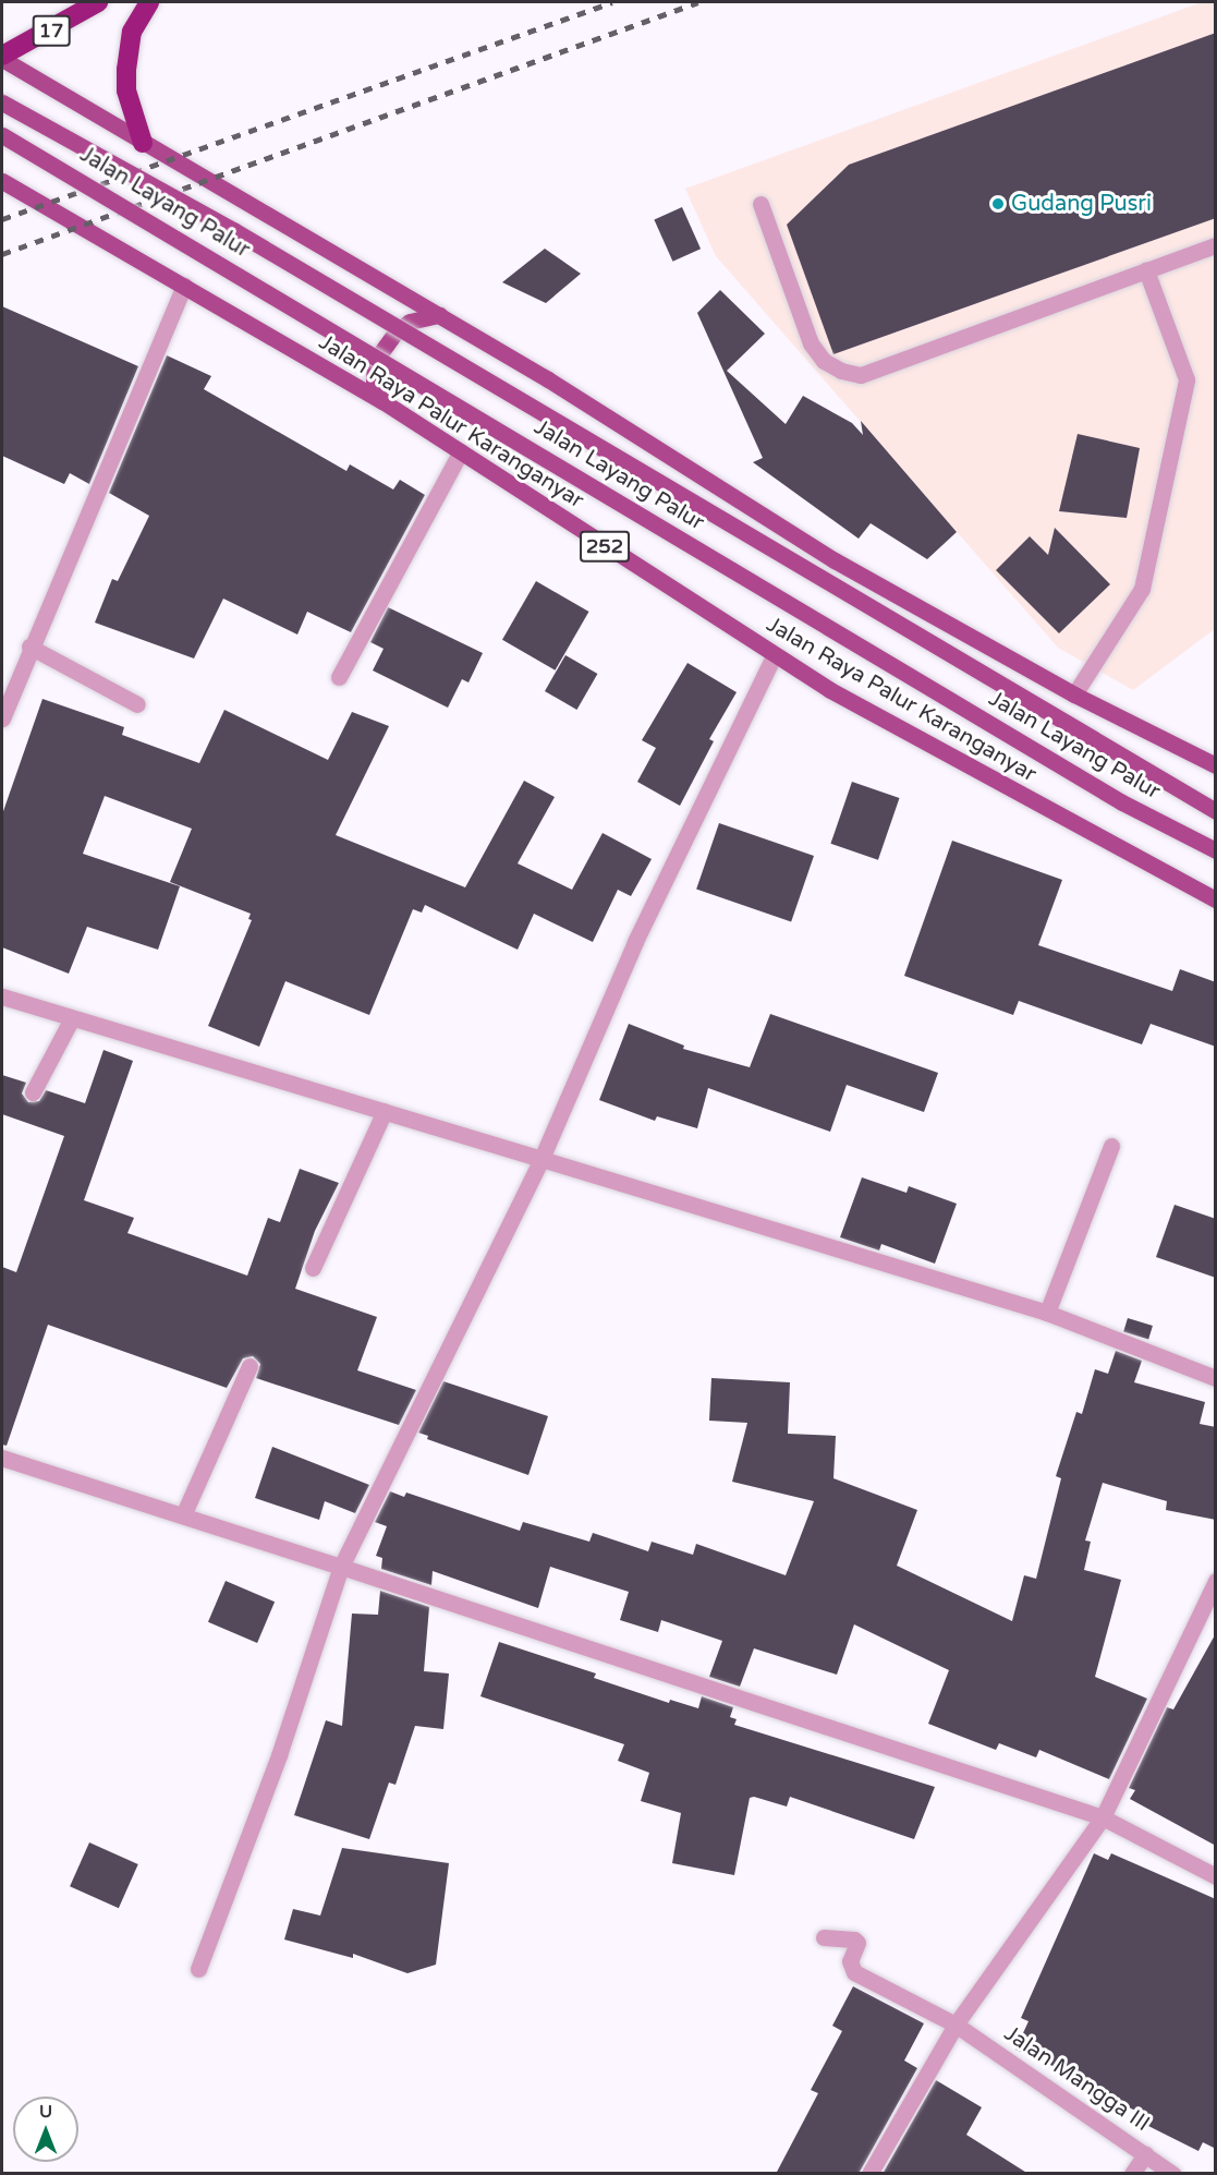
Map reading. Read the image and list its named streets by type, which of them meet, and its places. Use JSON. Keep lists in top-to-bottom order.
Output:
{
  "streets": {
    "highway": ["17"],
    "main road": ["Jalan Layang Palur", "Jalan Raya Palur Karanganyar", "252"],
    "street": ["Jalan Mangga III"]
  },
  "places": ["Gudang Pusri"],
  "north": "top"
}
